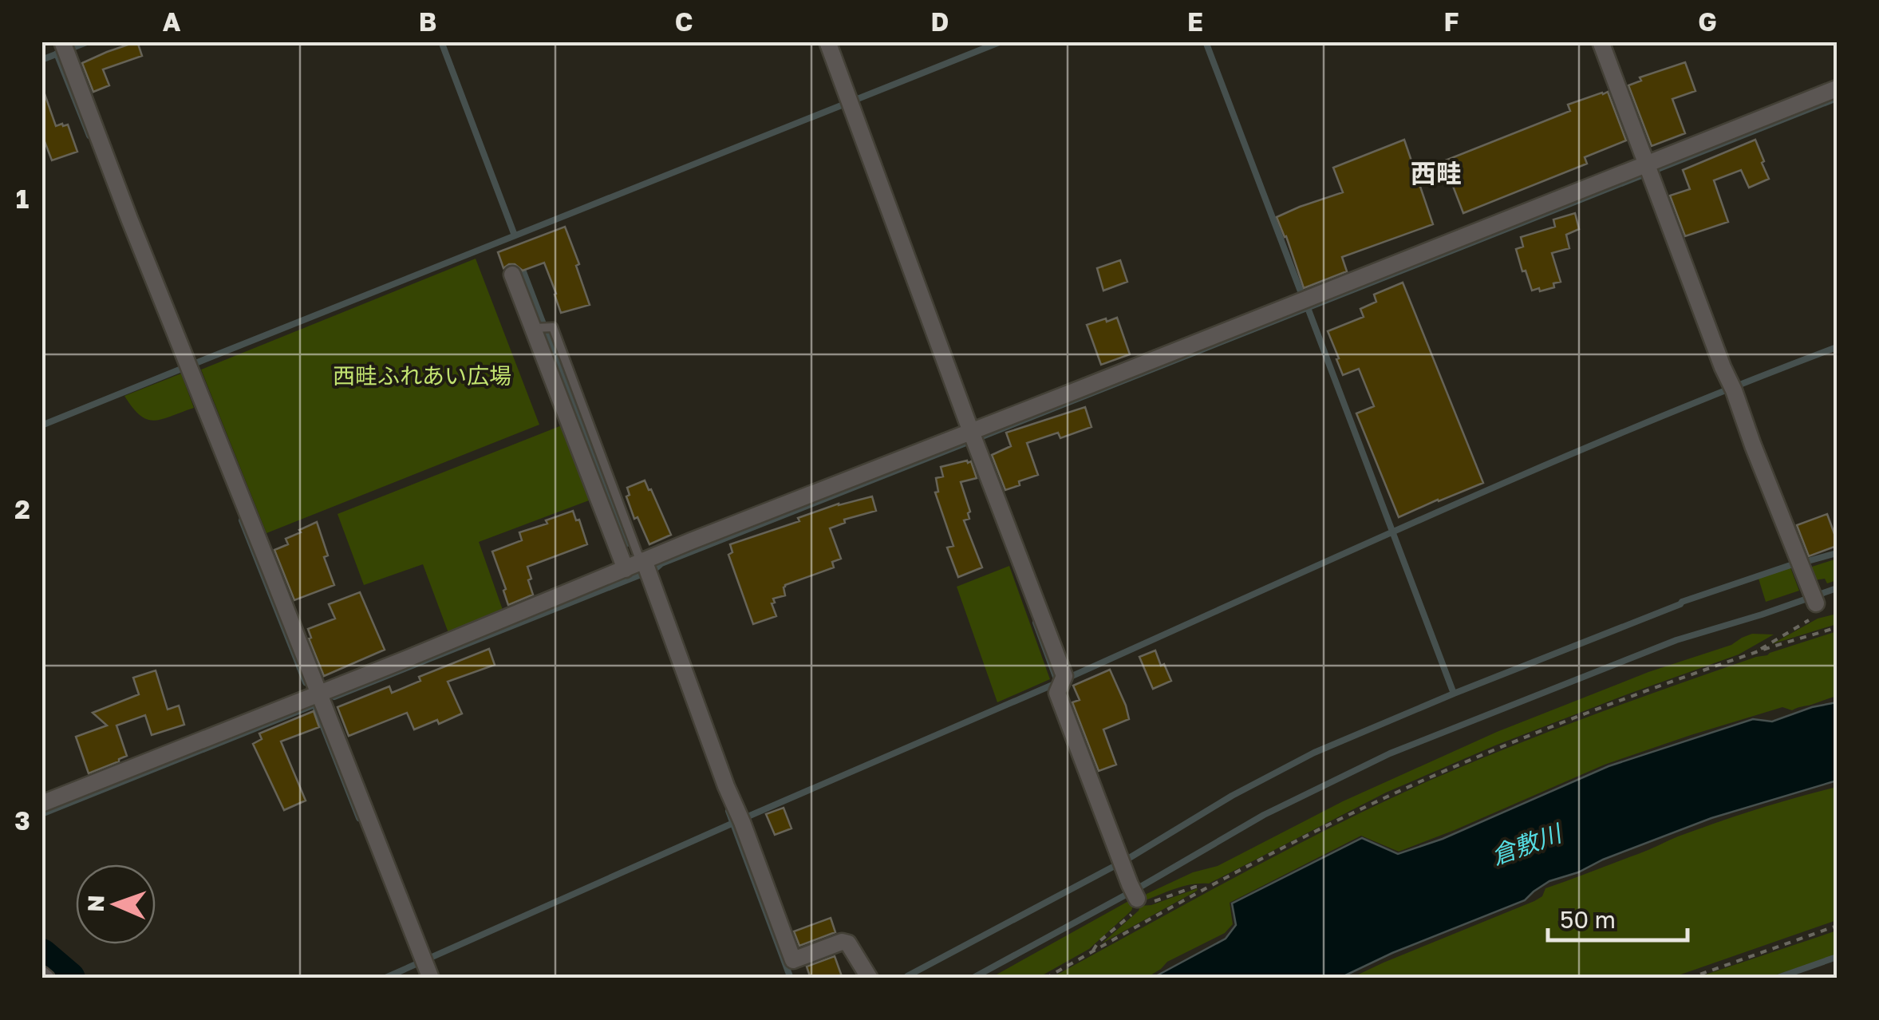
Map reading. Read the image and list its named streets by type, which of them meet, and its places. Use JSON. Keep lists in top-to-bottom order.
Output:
{
  "districts": ["西畦"],
  "water": ["倉敷川"],
  "parks": ["西畦ふれあい広場"],
  "scale_bar": "50 m",
  "north": "left",
  "grid": {
    "columns": [
      "A",
      "B",
      "C",
      "D",
      "E",
      "F",
      "G"
    ],
    "rows": ["1", "2", "3"]
  }
}
